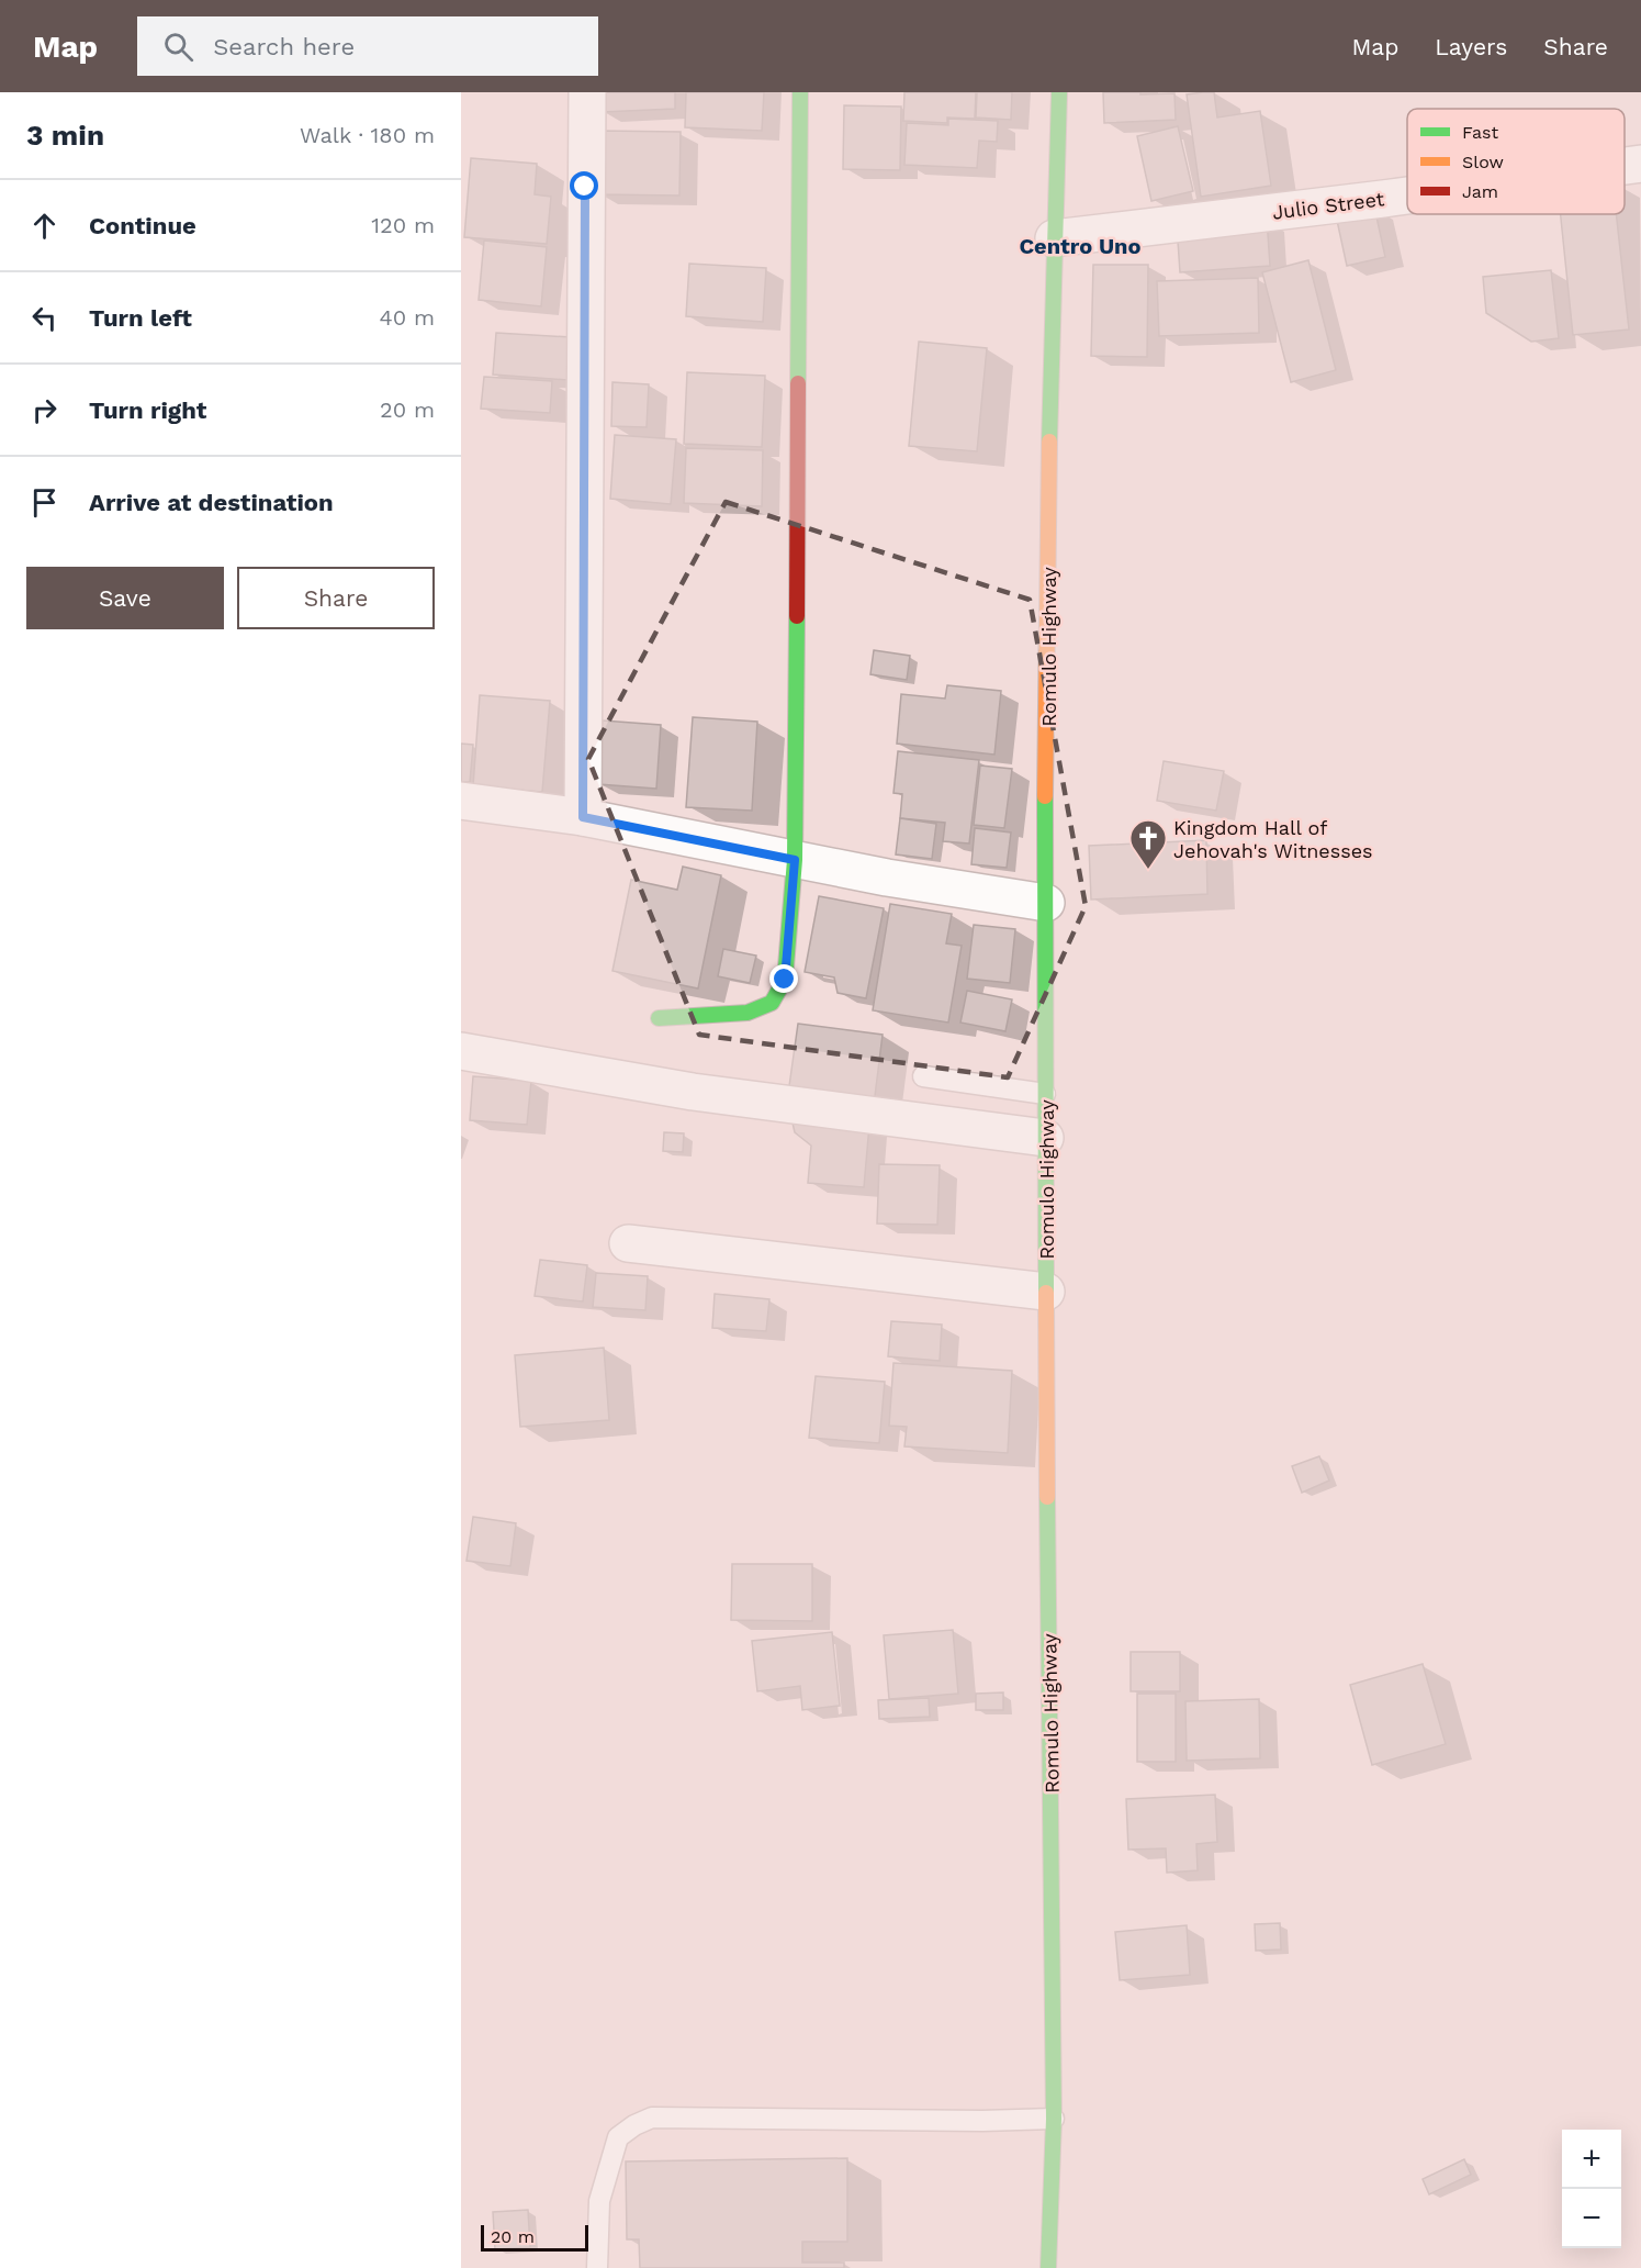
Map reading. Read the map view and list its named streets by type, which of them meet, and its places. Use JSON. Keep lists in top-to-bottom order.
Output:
{
  "streets": {
    "main road": ["Romulo Highway"],
    "street": ["Julio Street"]
  },
  "crossings": [
    ["Julio Street", "Romulo Highway"]
  ],
  "districts": ["Centro Uno"],
  "places": {
    "church": ["Kingdom Hall of Jehovah's Witnesses"]
  },
  "legend": ["Fast", "Slow", "Jam"],
  "scale_bar": "20 m",
  "page": {
    "header": "Map",
    "search": "Search here",
    "nav": ["Map", "Layers", "Share"],
    "heading": ["3 min", "Walk · 180 m"],
    "list": [
      ["Continue", "120 m"],
      ["Turn left", "40 m"],
      ["Turn right", "20 m"],
      "Arrive at destination"
    ],
    "buttons": ["Save", "Share"],
    "map_buttons": ["+", "−"],
    "scale": "20 m"
  }
}
